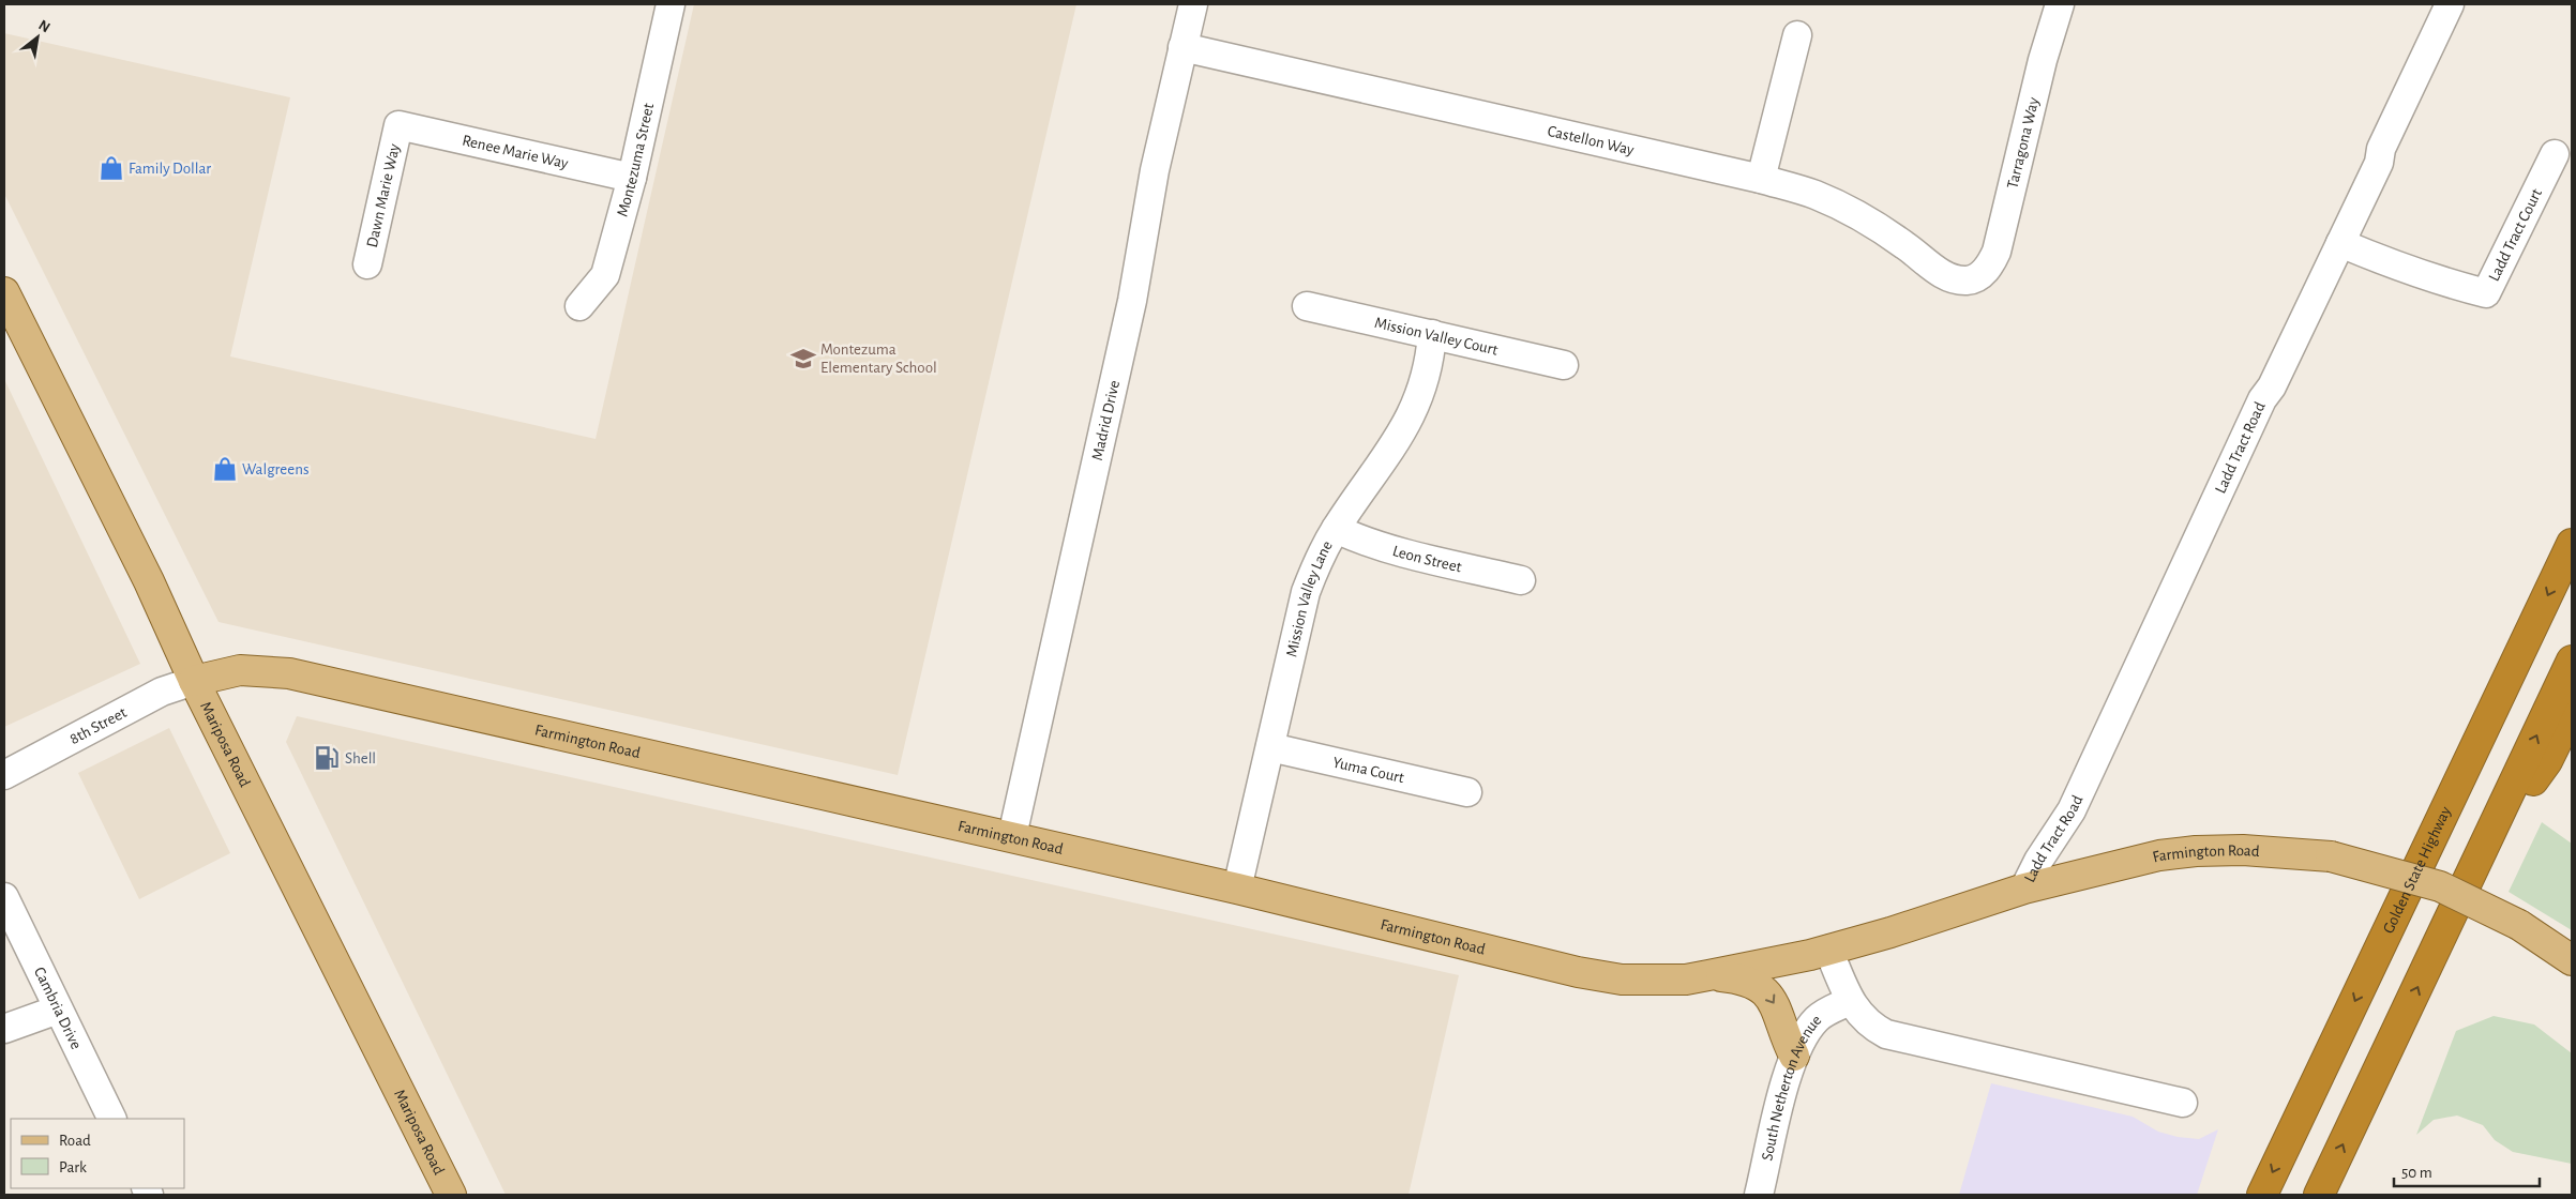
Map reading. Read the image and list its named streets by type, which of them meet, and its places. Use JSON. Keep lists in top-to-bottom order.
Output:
{
  "streets": {
    "highway": ["Golden State Highway"],
    "main road": ["Farmington Road", "Mariposa Road"],
    "street": [
      "Castellon Way",
      "Tarragona Way",
      "Renee Marie Way",
      "Montezuma Street",
      "Dawn Marie Way",
      "Ladd Tract Court",
      "Mission Valley Court",
      "Madrid Drive",
      "Ladd Tract Road",
      "Leon Street",
      "Mission Valley Lane",
      "8th Street",
      "Yuma Court",
      "Cambria Drive",
      "South Netherton Avenue"
    ]
  },
  "crossings": [
    ["Castellon Way", "Tarragona Way"],
    ["Castellon Way", "Madrid Drive"],
    ["Renee Marie Way", "Montezuma Street"],
    ["Renee Marie Way", "Dawn Marie Way"],
    ["Ladd Tract Court", "Ladd Tract Road"],
    ["Mission Valley Court", "Mission Valley Lane"],
    ["Madrid Drive", "Farmington Road"],
    ["Ladd Tract Road", "Farmington Road"],
    ["Leon Street", "Mission Valley Lane"],
    ["Mission Valley Lane", "Farmington Road"],
    ["Mission Valley Lane", "Yuma Court"],
    ["8th Street", "Farmington Road"],
    ["8th Street", "Mariposa Road"],
    ["Farmington Road", "Mariposa Road"]
  ],
  "places": {
    "shop": ["Family Dollar", "Walgreens"],
    "school or university": ["Montezuma Elementary School"],
    "fuel station": ["Shell"]
  },
  "legend": ["Road", "Park"],
  "scale_bar": "50 m",
  "north": "top right"
}
